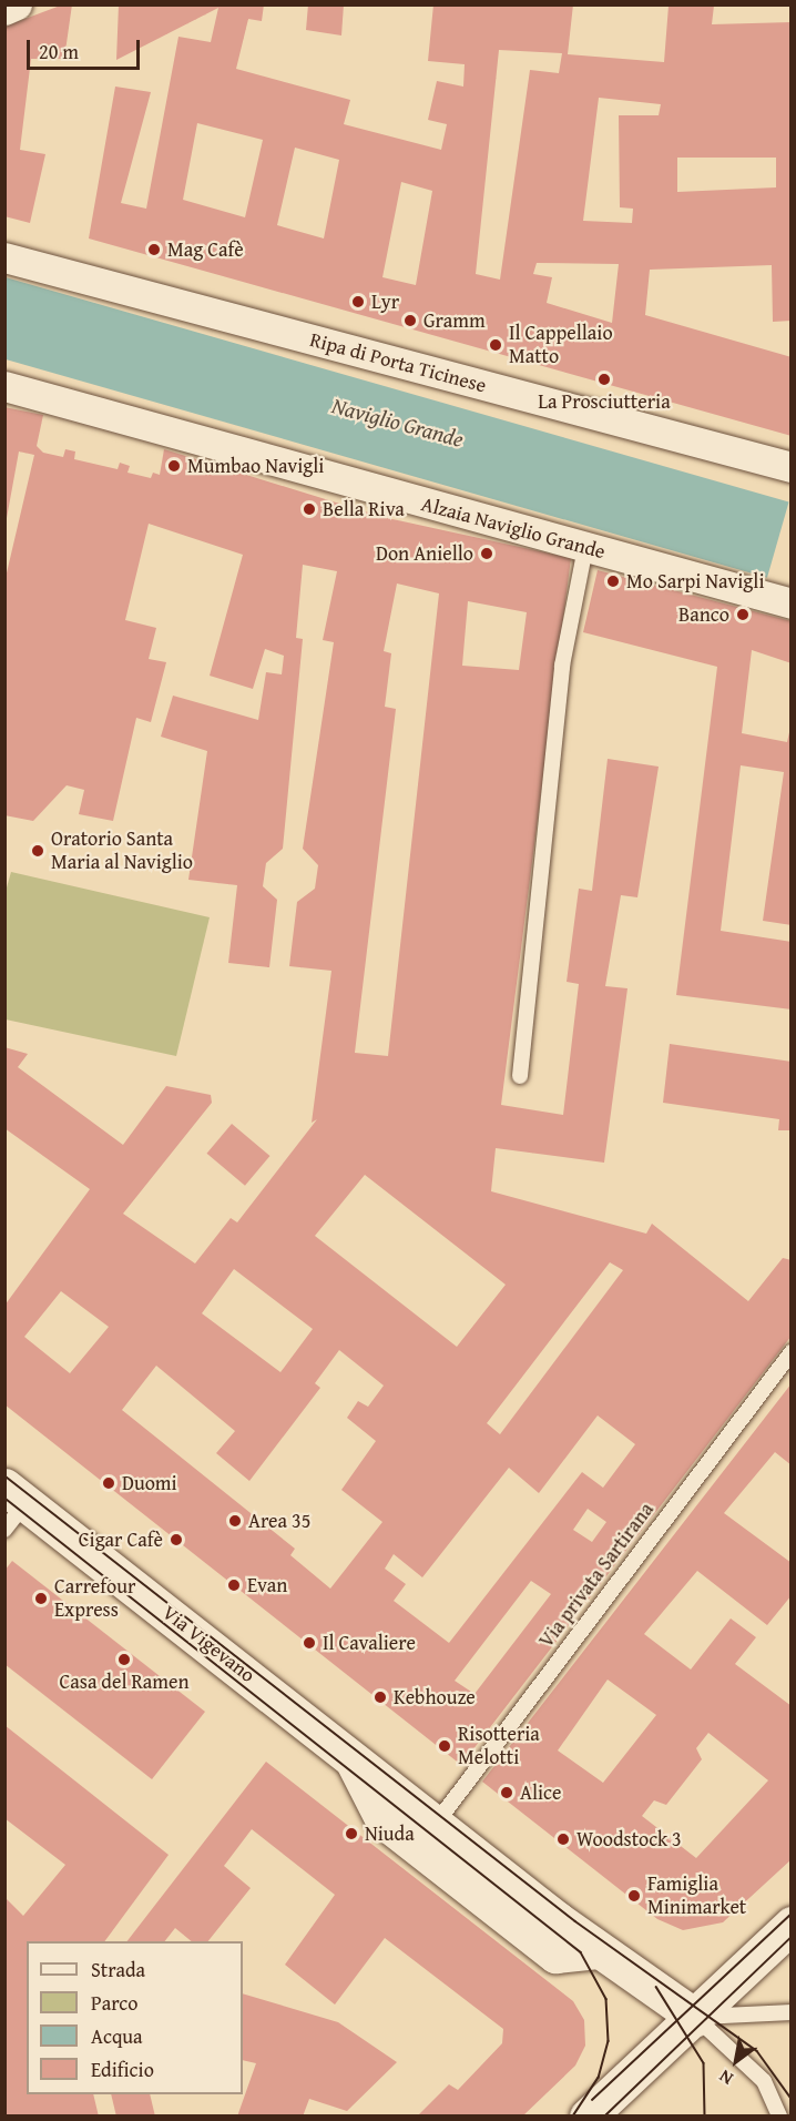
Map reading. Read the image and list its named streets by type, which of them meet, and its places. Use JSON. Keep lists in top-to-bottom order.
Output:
{
  "streets": {
    "street": ["Ripa di Porta Ticinese", "Alzaia Naviglio Grande", "Via Vigevano"],
    "lane": ["Via privata Sartirana"]
  },
  "crossings": [
    ["Via privata Sartirana", "Via Vigevano"]
  ],
  "water": ["Naviglio Grande"],
  "places": [
    "Mag Cafè",
    "Lyr",
    "Gramm",
    "Il Cappellaio Matto",
    "La Prosciutteria",
    "Mumbao Navigli",
    "Bella Riva",
    "Don Aniello",
    "Mo Sarpi Navigli",
    "Banco",
    "Oratorio Santa Maria al Naviglio",
    "Duomi",
    "Area 35",
    "Cigar Cafè",
    "Evan",
    "Carrefour Express",
    "Il Cavaliere",
    "Casa del Ramen",
    "Kebhouze",
    "Risotteria Melotti",
    "Alice",
    "Niuda",
    "Woodstock 3",
    "Famiglia Minimarket"
  ],
  "legend": [
    "Strada",
    "Parco",
    "Acqua",
    "Edificio"
  ],
  "scale_bar": "20 m",
  "north": "bottom left"
}
